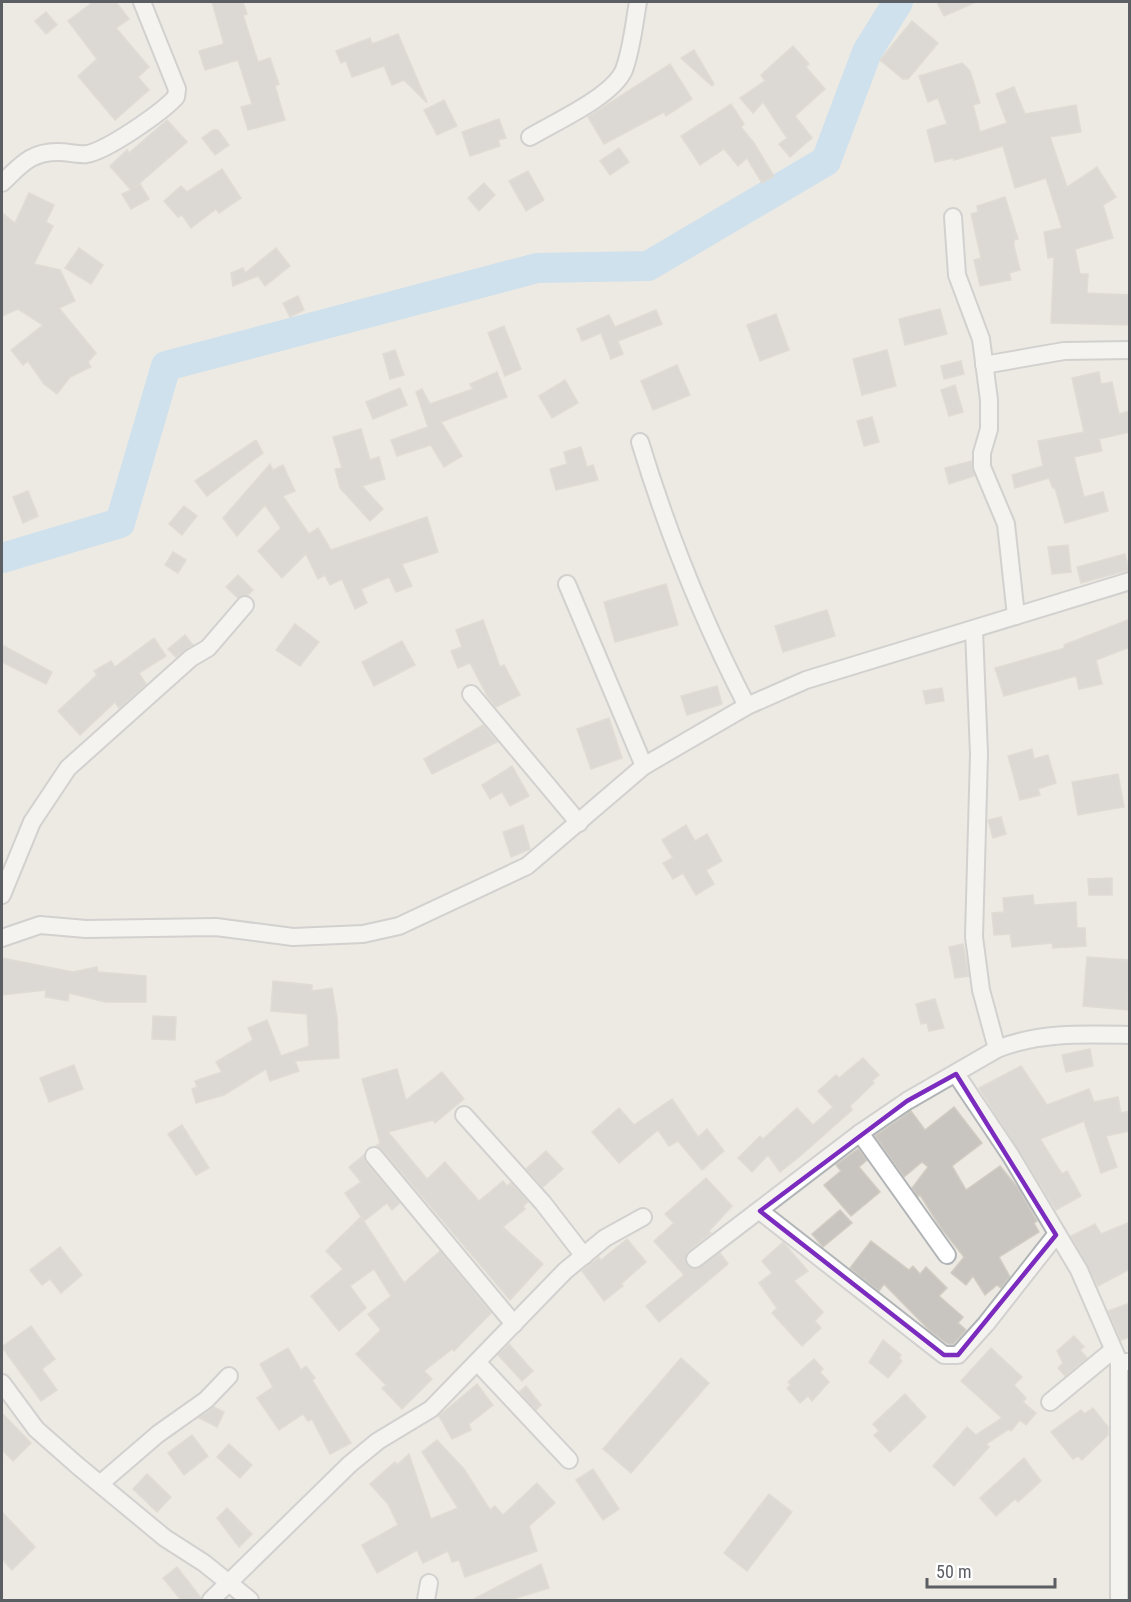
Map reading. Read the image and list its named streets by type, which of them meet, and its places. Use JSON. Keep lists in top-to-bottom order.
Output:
{
  "scale_bar": "50 m"
}
